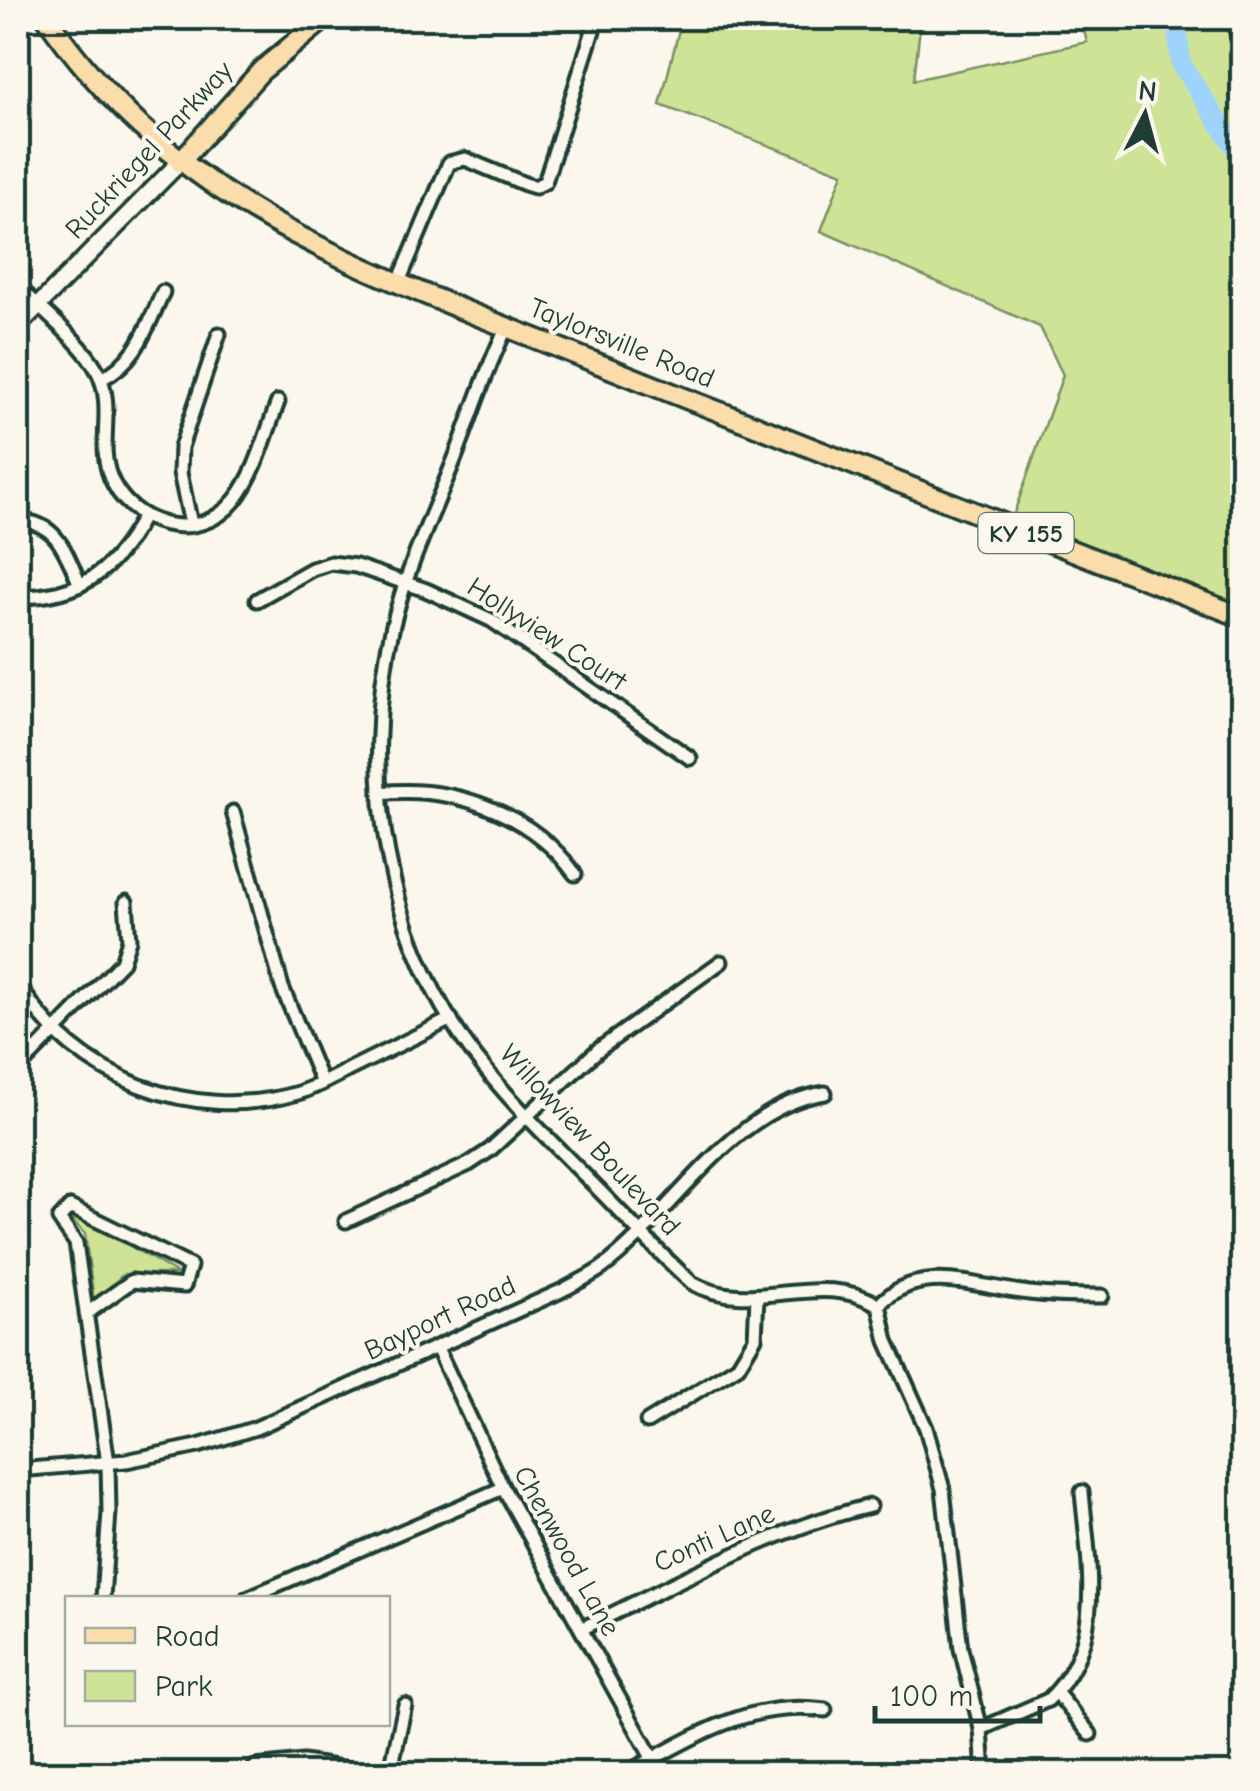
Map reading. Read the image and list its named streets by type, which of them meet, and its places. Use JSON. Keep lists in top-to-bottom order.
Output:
{
  "streets": {
    "main road": ["Ruckriegel Parkway", "Taylorsville Road", "KY 155"],
    "street": [
      "Hollyview Court",
      "Willowview Boulevard",
      "Bayport Road",
      "Conti Lane",
      "Chenwood Lane"
    ]
  },
  "crossings": [
    ["Ruckriegel Parkway", "Taylorsville Road"],
    ["Taylorsville Road", "Willowview Boulevard"],
    ["Hollyview Court", "Willowview Boulevard"],
    ["Willowview Boulevard", "Bayport Road"],
    ["Bayport Road", "Chenwood Lane"],
    ["Conti Lane", "Chenwood Lane"]
  ],
  "legend": ["Road", "Park"],
  "scale_bar": "100 m",
  "north": "top"
}
